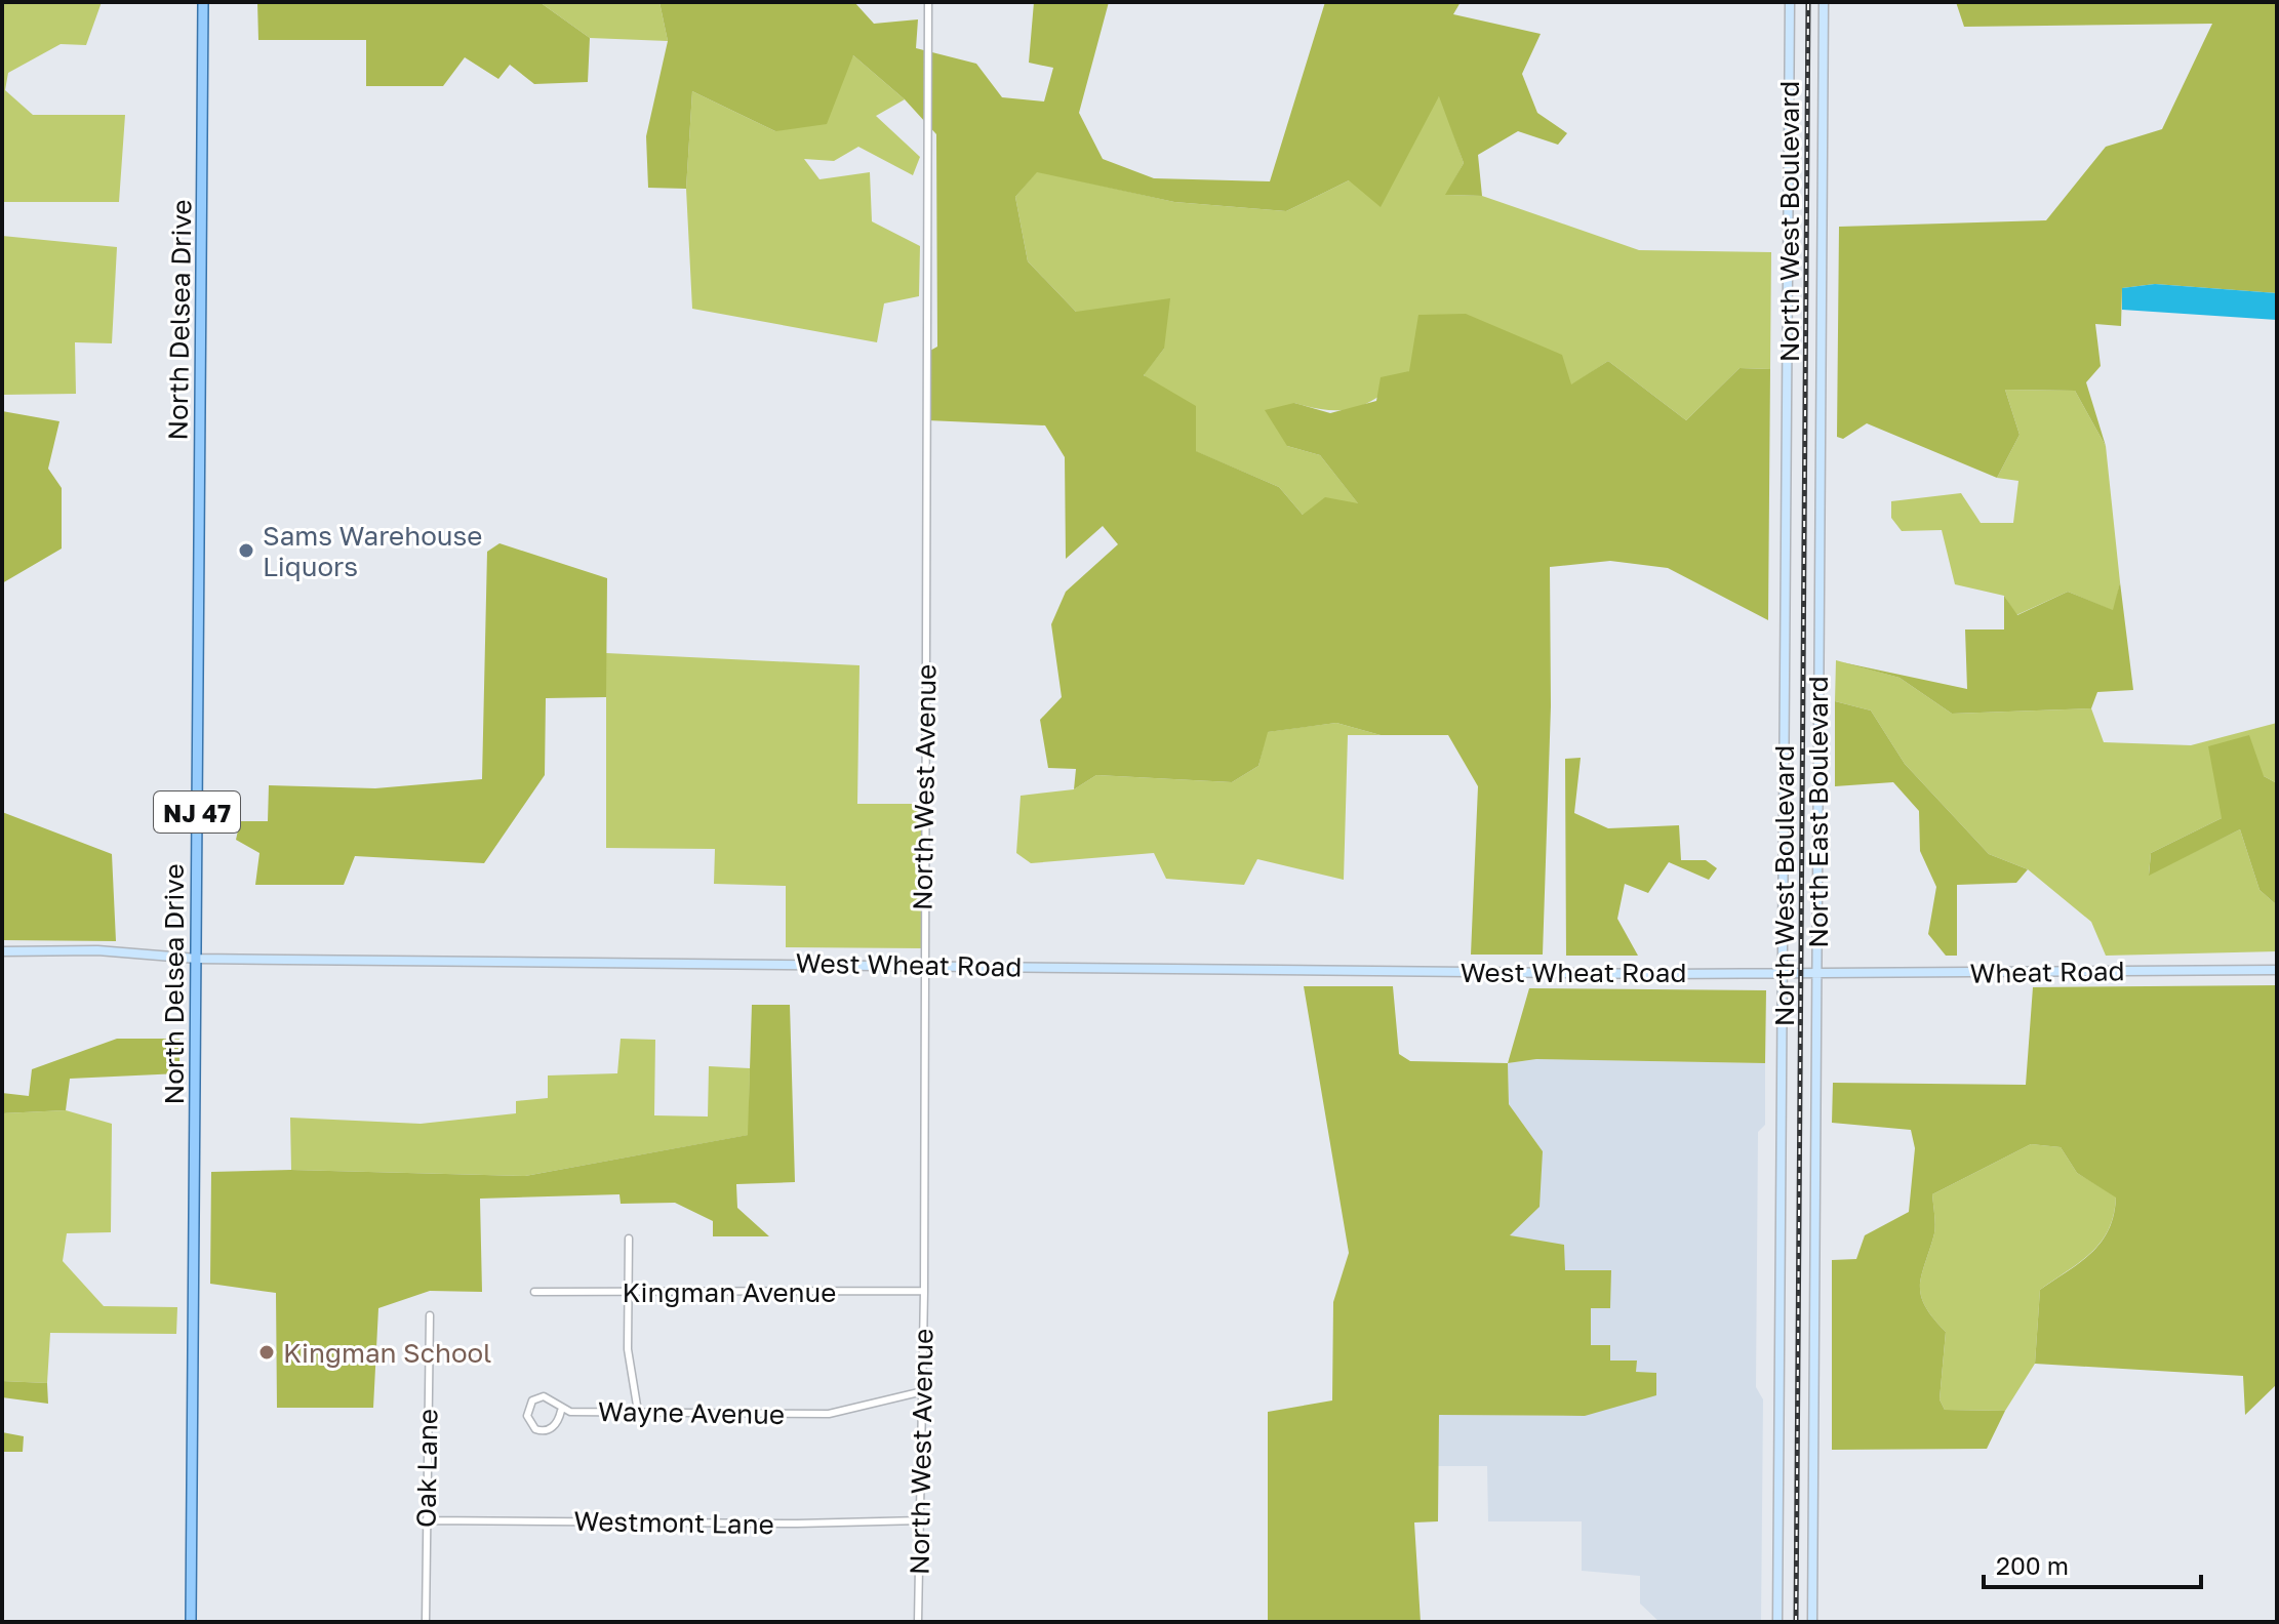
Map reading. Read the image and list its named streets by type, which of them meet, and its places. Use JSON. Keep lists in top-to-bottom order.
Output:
{
  "streets": {
    "main road": [
      "North West Boulevard",
      "North Delsea Drive",
      "NJ 47",
      "North East Boulevard",
      "West Wheat Road",
      "Wheat Road"
    ],
    "street": [
      "North West Avenue",
      "Kingman Avenue",
      "Wayne Avenue",
      "Oak Lane",
      "Westmont Lane"
    ]
  },
  "crossings": [
    ["North West Boulevard", "West Wheat Road"],
    ["North Delsea Drive", "West Wheat Road"],
    ["North West Avenue", "West Wheat Road"],
    ["North West Avenue", "Kingman Avenue"],
    ["North West Avenue", "Wayne Avenue"],
    ["North West Avenue", "Westmont Lane"],
    ["North East Boulevard", "West Wheat Road"],
    ["North East Boulevard", "Wheat Road"],
    ["West Wheat Road", "Wheat Road"],
    ["Oak Lane", "Westmont Lane"]
  ],
  "places": ["Sams Warehouse Liquors", "Kingman School"],
  "scale_bar": "200 m"
}
